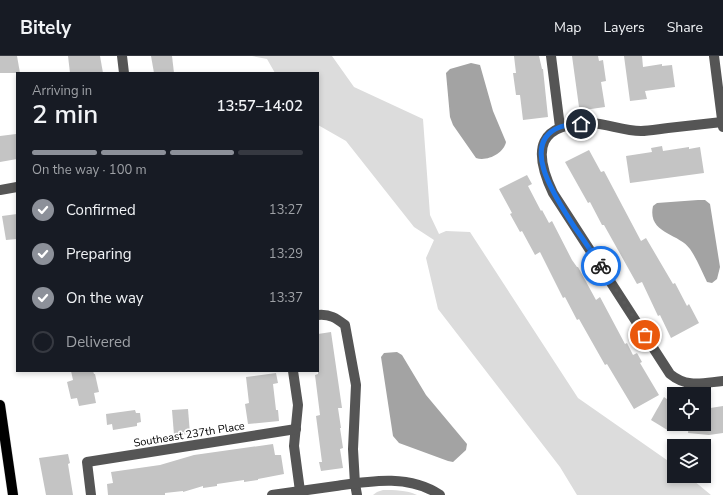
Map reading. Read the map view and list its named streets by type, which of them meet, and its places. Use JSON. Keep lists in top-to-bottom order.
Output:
{
  "streets": {
    "street": ["Southeast 237th Place"]
  },
  "page": {
    "header": "Bitely",
    "nav": ["Map", "Layers", "Share"],
    "heading": ["2 min", "Arriving in", "13:57–14:02"],
    "bar": "On the way · 100 m",
    "list": [
      ["Confirmed", "13:27"],
      ["Preparing", "13:29"],
      ["On the way", "13:37"],
      "Delivered"
    ]
  }
}
